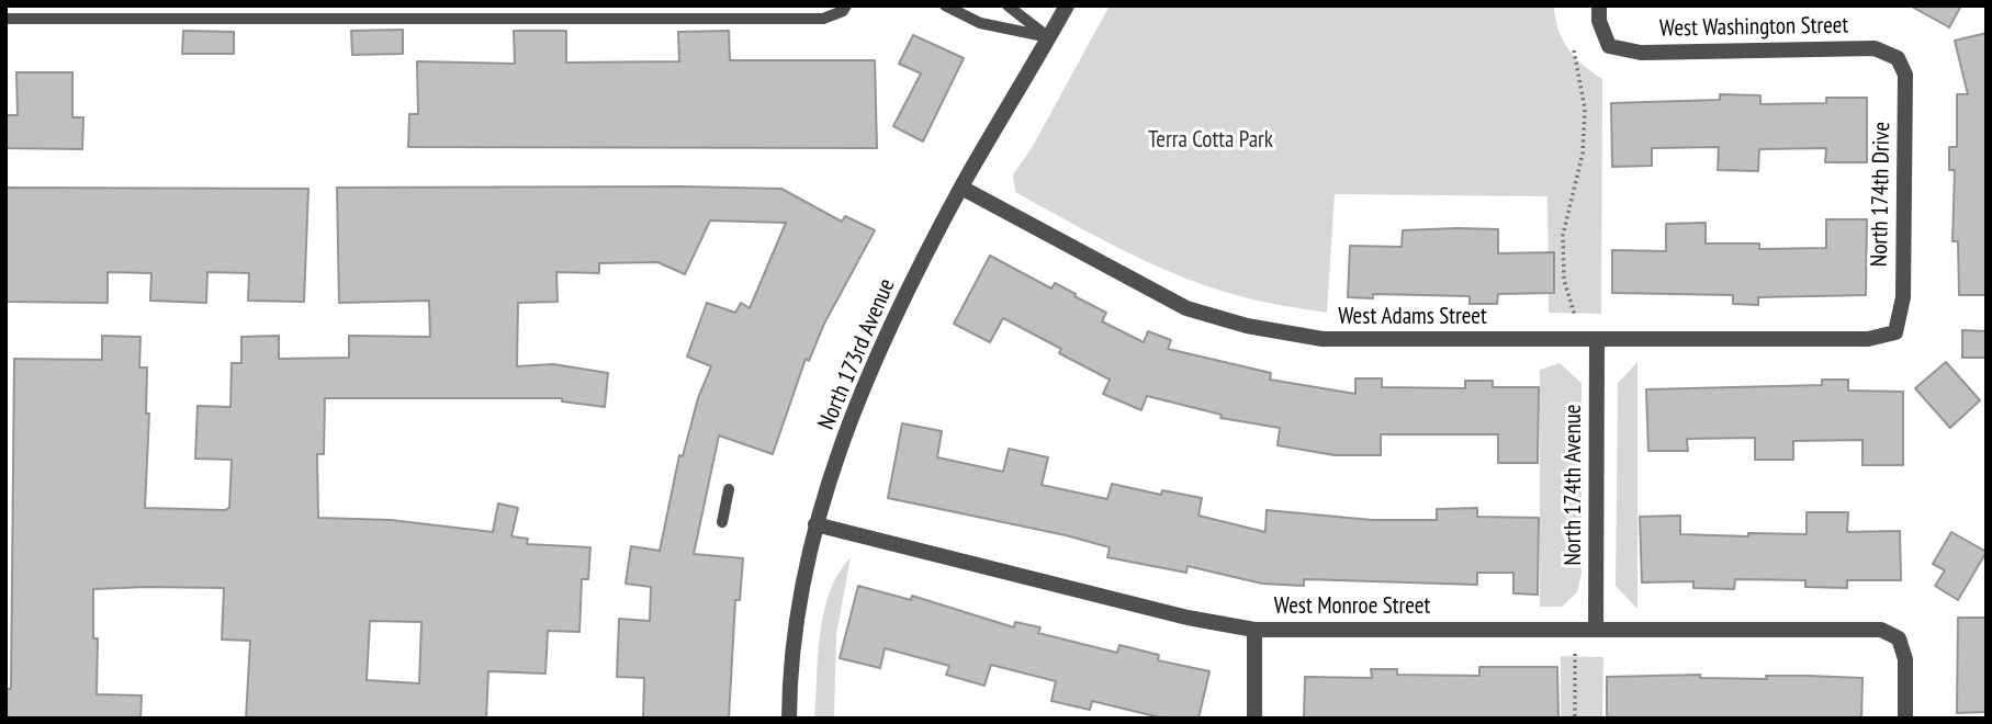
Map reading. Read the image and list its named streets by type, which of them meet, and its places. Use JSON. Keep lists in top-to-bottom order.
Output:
{
  "streets": {
    "street": [
      "West Washington Street",
      "North 174th Drive",
      "West Adams Street",
      "North 173rd Avenue",
      "North 174th Avenue",
      "West Monroe Street"
    ]
  },
  "crossings": [
    ["West Washington Street", "North 174th Drive"],
    ["North 174th Drive", "West Adams Street"],
    ["West Adams Street", "North 173rd Avenue"],
    ["West Adams Street", "North 174th Avenue"],
    ["North 173rd Avenue", "West Monroe Street"],
    ["North 174th Avenue", "West Monroe Street"]
  ],
  "parks": ["Terra Cotta Park"]
}
